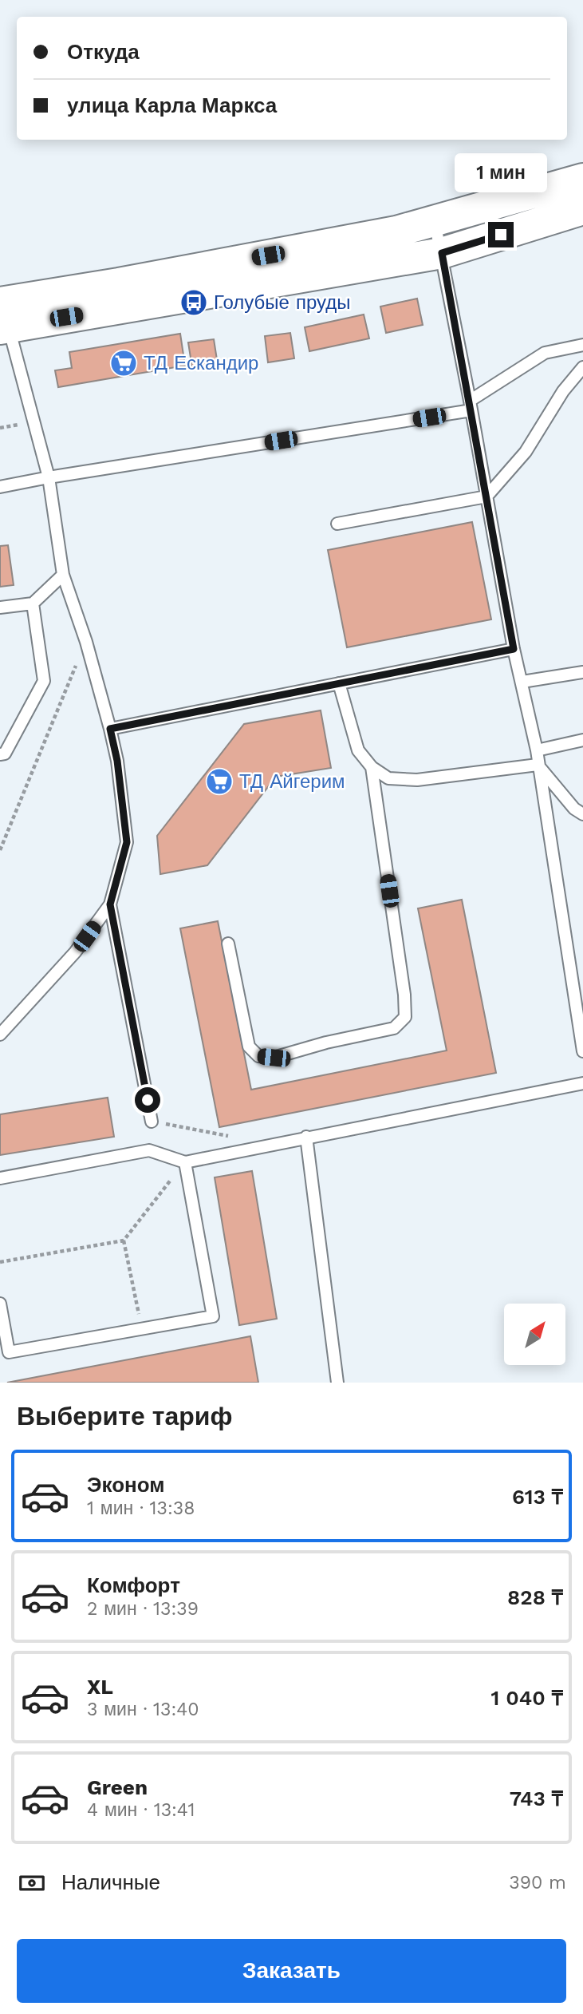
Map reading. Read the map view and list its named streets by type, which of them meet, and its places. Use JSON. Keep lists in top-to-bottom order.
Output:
{
  "places": {
    "bus stop": ["Голубые пруды"],
    "supermarket": ["ТД Ескандир", "ТД Айгерим"]
  },
  "north": "top right",
  "page": {
    "banner": ["Откуда", "улица Карла Маркса"],
    "bubble": "1 мин",
    "heading": "Выберите тариф",
    "list": [
      {
        "name": "Эконом",
        "note": "1 мин · 13:38",
        "value": "613 ₸"
      },
      {
        "name": "Комфорт",
        "note": "2 мин · 13:39",
        "value": "828 ₸"
      },
      {
        "name": "XL",
        "note": "3 мин · 13:40",
        "value": "1 040 ₸"
      },
      {
        "name": "Green",
        "note": "4 мин · 13:41",
        "value": "743 ₸"
      }
    ],
    "pay": ["Наличные", "390 m"],
    "buttons": "Заказать"
  }
}
